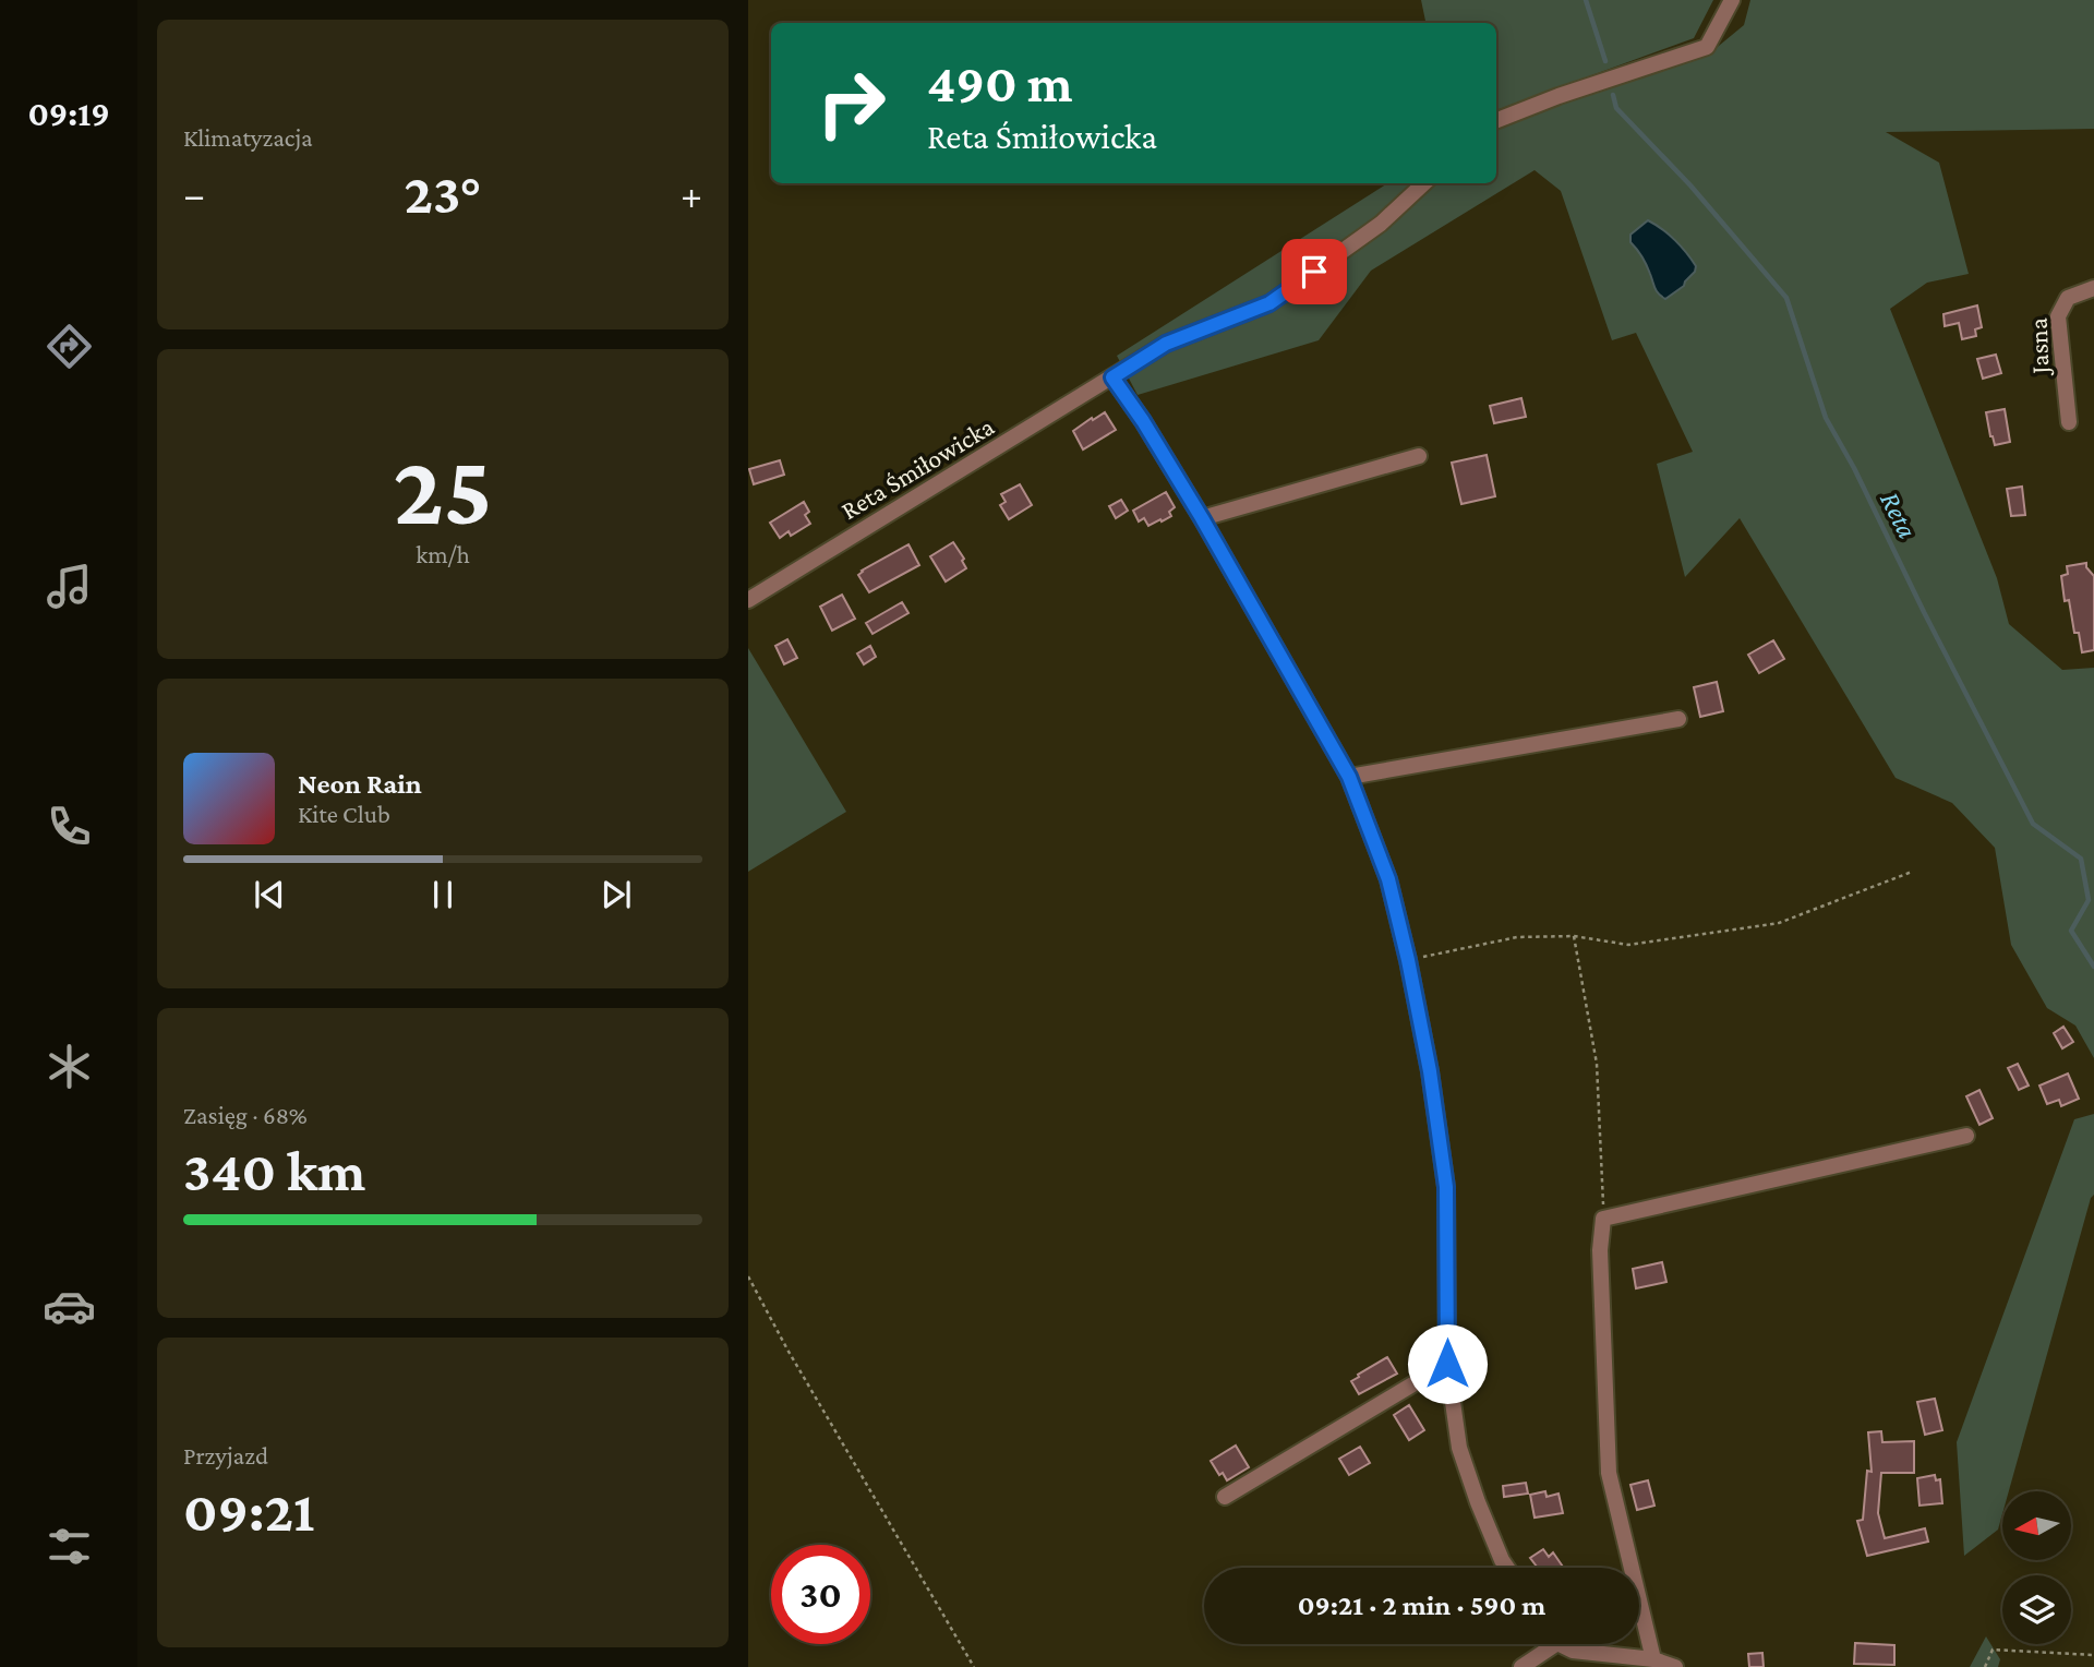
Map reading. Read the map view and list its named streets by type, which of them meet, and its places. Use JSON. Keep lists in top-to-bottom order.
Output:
{
  "streets": {
    "street": ["Jasna", "Reta Śmiłowicka"]
  },
  "water": ["Reta"],
  "north": "left",
  "page": {
    "tabs": "09:19",
    "tile": [
      "Klimatyzacja",
      ["25", "km/h"],
      ["Zasięg · 68%", "340 km"],
      ["Przyjazd", "09:21"]
    ],
    "turn": ["490 m", "Reta Śmiłowicka"],
    "heat": ["−", "23°", "+"],
    "song": ["Neon Rain", "Kite Club"],
    "limit": "30",
    "trip": "09:21 · 2 min · 590 m"
  }
}
